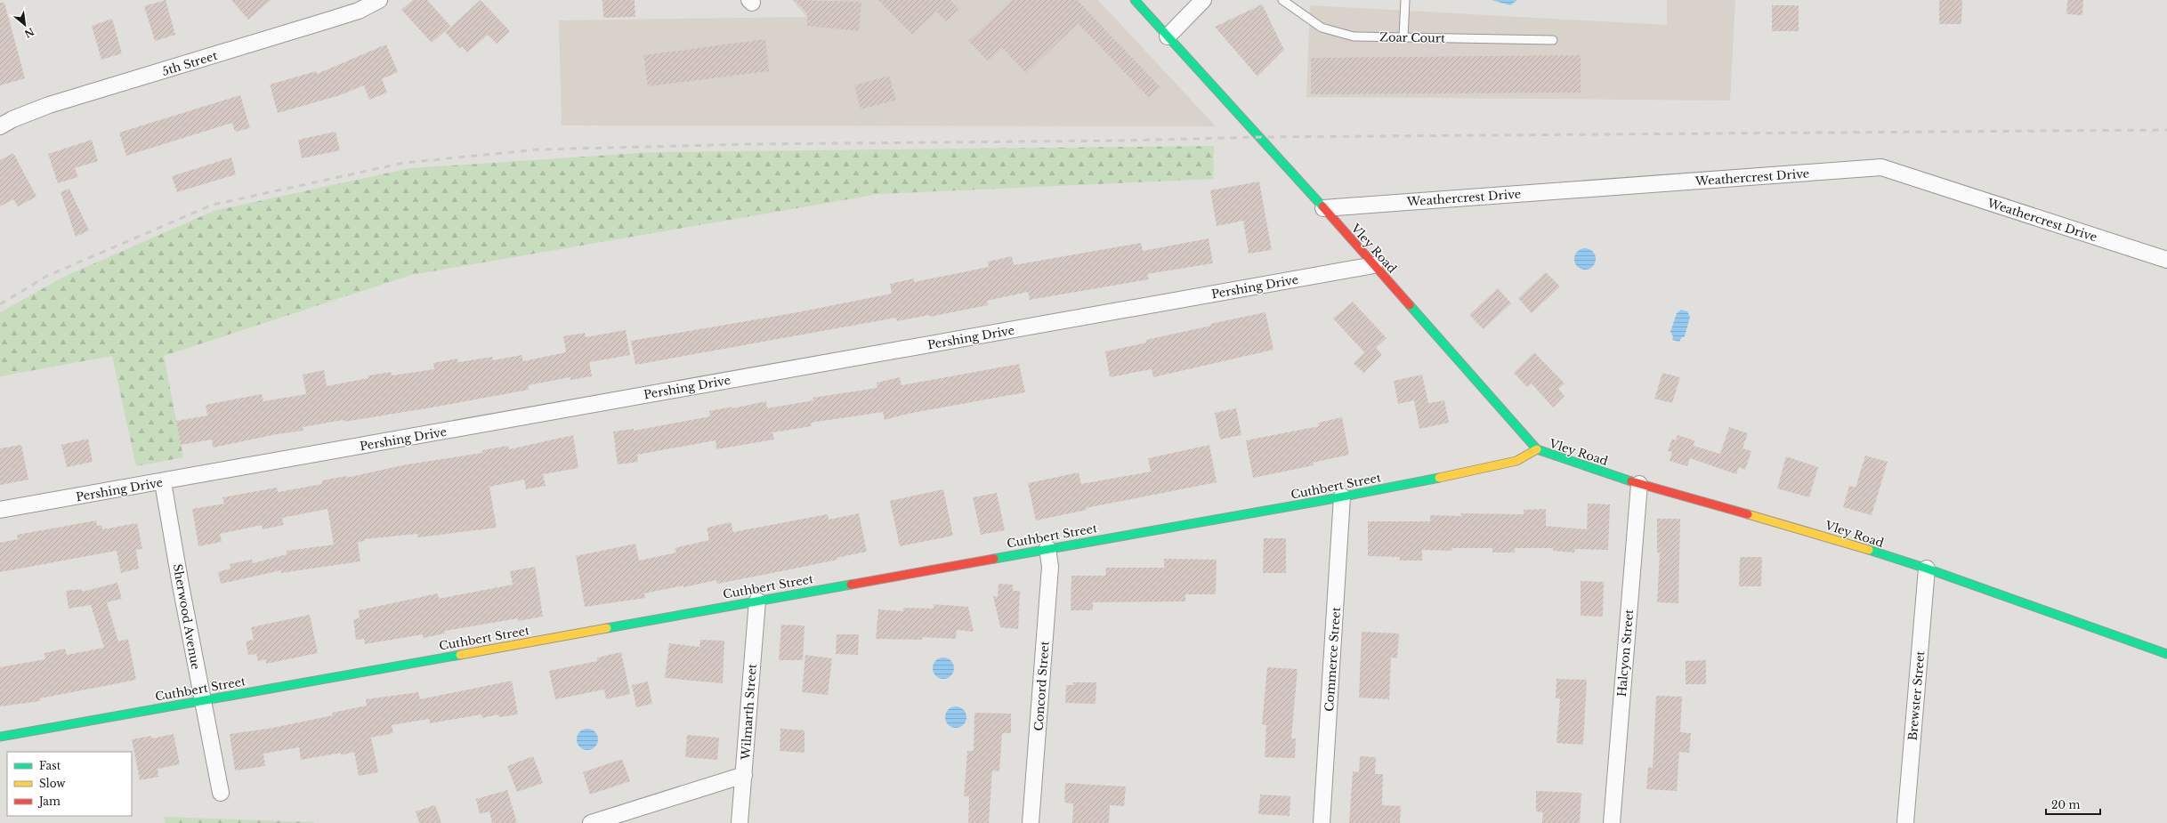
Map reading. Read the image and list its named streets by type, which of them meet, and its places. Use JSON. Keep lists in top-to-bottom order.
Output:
{
  "streets": {
    "street": [
      "5th Street",
      "Weathercrest Drive",
      "Vley Road",
      "Pershing Drive",
      "Cuthbert Street",
      "Sherwood Avenue",
      "Halcyon Street",
      "Commerce Street",
      "Concord Street",
      "Brewster Street",
      "Wilmarth Street"
    ],
    "lane": ["Zoar Court"]
  },
  "crossings": [
    ["Weathercrest Drive", "Vley Road"],
    ["Vley Road", "Pershing Drive"],
    ["Vley Road", "Cuthbert Street"],
    ["Vley Road", "Halcyon Street"],
    ["Vley Road", "Brewster Street"],
    ["Pershing Drive", "Sherwood Avenue"],
    ["Cuthbert Street", "Sherwood Avenue"],
    ["Cuthbert Street", "Commerce Street"],
    ["Cuthbert Street", "Concord Street"],
    ["Cuthbert Street", "Wilmarth Street"]
  ],
  "legend": ["Fast", "Slow", "Jam"],
  "scale_bar": "20 m",
  "north": "bottom right"
}
